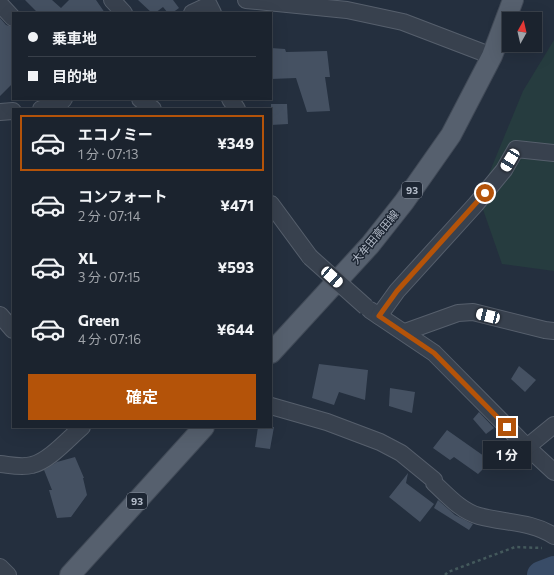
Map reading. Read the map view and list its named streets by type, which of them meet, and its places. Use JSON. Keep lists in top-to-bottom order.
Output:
{
  "streets": {
    "main road": ["93", "大牟田高田線"]
  },
  "north": "top",
  "page": {
    "banner": ["乗車地", "目的地"],
    "list": [
      {
        "name": "エコノミー",
        "note": "1 分 · 07:13",
        "value": "¥349"
      },
      {
        "name": "コンフォート",
        "note": "2 分 · 07:14",
        "value": "¥471"
      },
      {
        "name": "XL",
        "note": "3 分 · 07:15",
        "value": "¥593"
      },
      {
        "name": "Green",
        "note": "4 分 · 07:16",
        "value": "¥644"
      }
    ],
    "buttons": "確定",
    "bubble": "1 分"
  }
}
